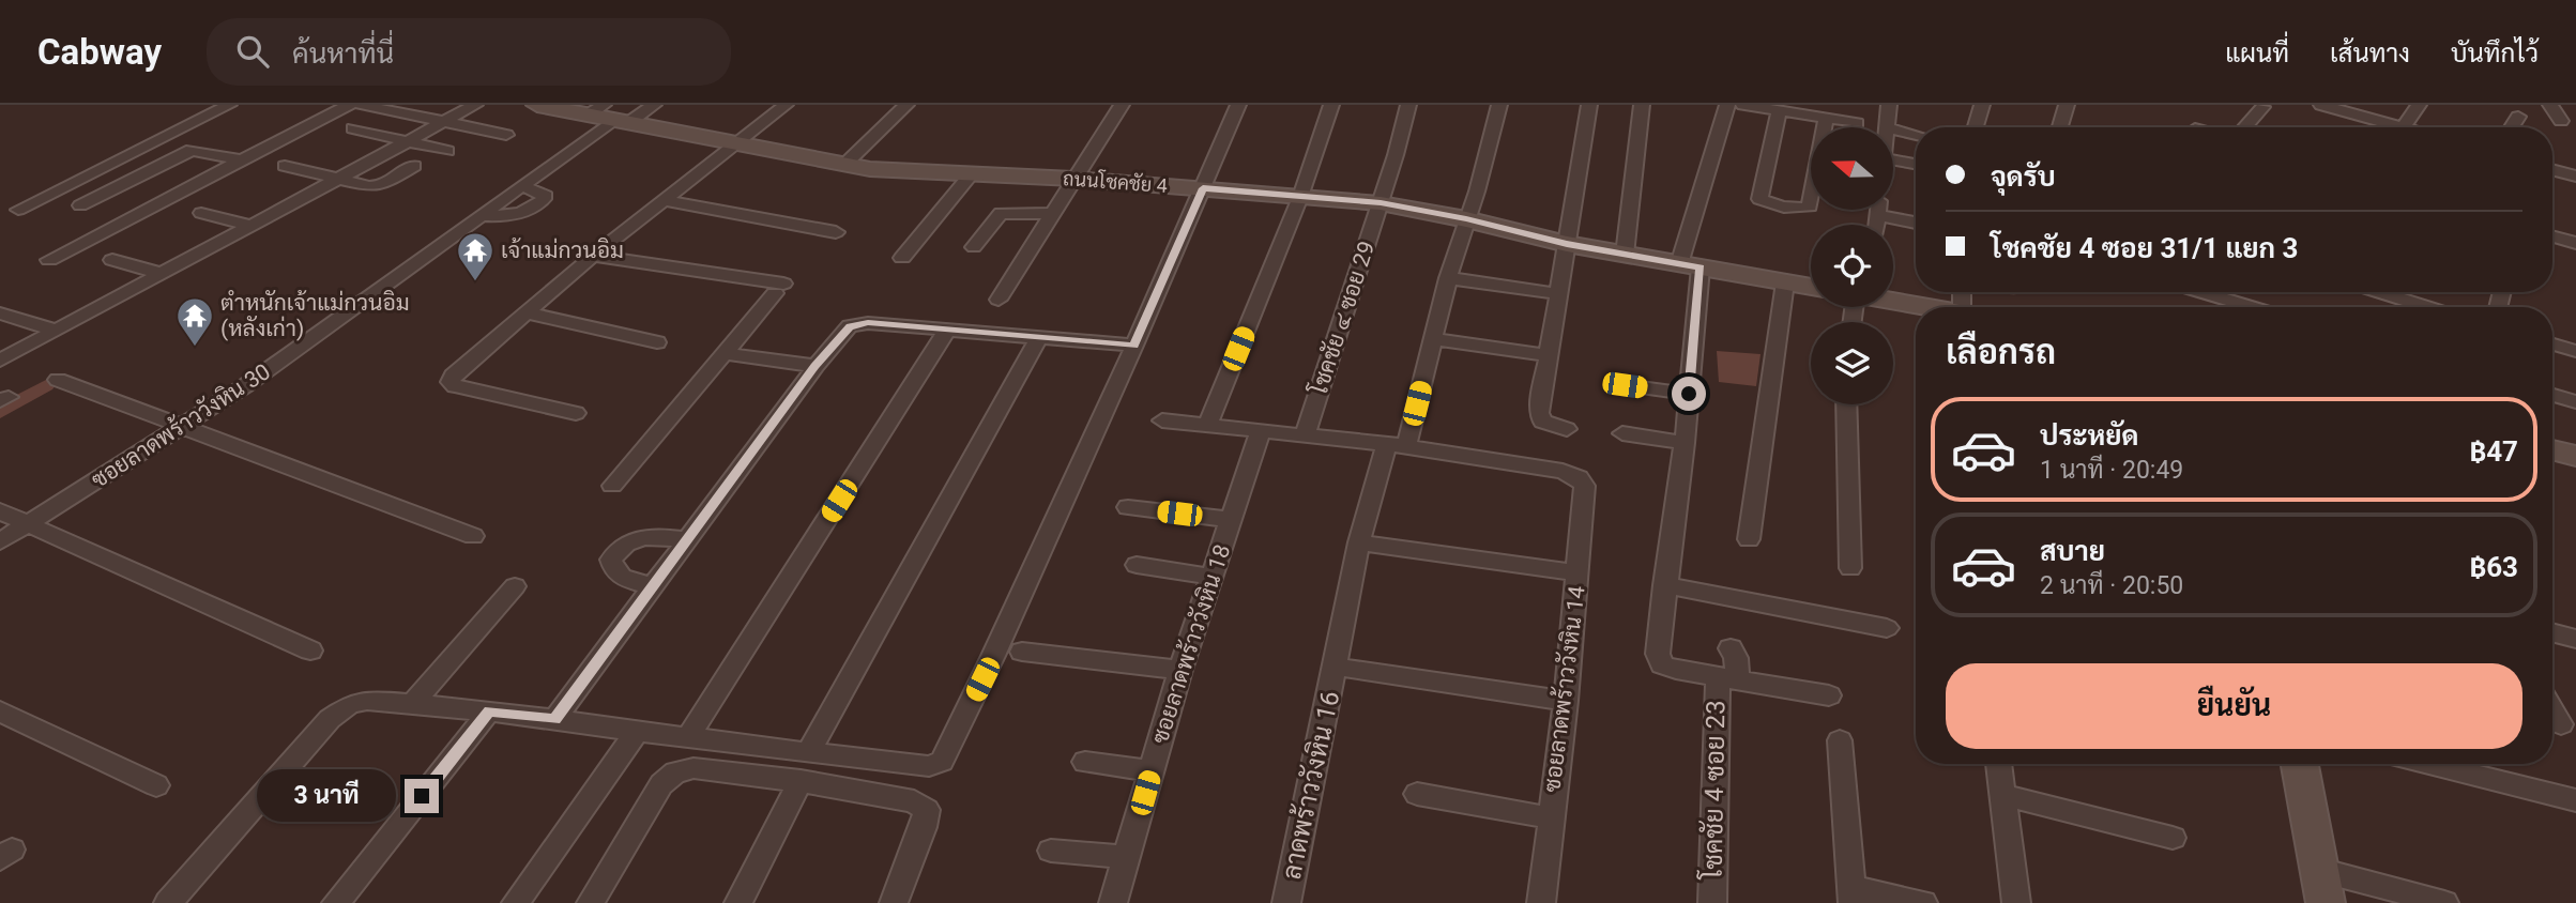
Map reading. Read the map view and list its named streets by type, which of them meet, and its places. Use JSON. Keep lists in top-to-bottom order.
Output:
{
  "streets": {
    "street": [
      "ถนนโชคชัย 4",
      "โชคชัย ๔ ซอย 29",
      "ซอยลาดพร้าววังหิน 30",
      "ซอยลาดพร้าววังหิน 18",
      "ซอยลาดพร้าววังหิน 14",
      "ลาดพร้าววังหิน 16",
      "โชคชัย 4 ซอย 23"
    ]
  },
  "crossings": [
    ["ถนนโชคชัย 4", "โชคชัย ๔ ซอย 29"],
    ["ถนนโชคชัย 4", "ซอยลาดพร้าววังหิน 30"],
    ["ถนนโชคชัย 4", "ลาดพร้าววังหิน 16"],
    ["ซอยลาดพร้าววังหิน 14", "ลาดพร้าววังหิน 16"]
  ],
  "places": {
    "temple": ["เจ้าแม่กวนอิม", "ตำหนักเจ้าแม่กวนอิม (หลังเก่า)"]
  },
  "north": "left",
  "page": {
    "header": "Cabway",
    "search": "ค้นหาที่นี่",
    "nav": ["แผนที่", "เส้นทาง", "บันทึกไว้"],
    "banner": ["จุดรับ", "โชคชัย 4 ซอย 31/1 แยก 3"],
    "heading": "เลือกรถ",
    "list": [
      {
        "name": "ประหยัด",
        "note": "1 นาที · 20:49",
        "value": "฿47"
      },
      {
        "name": "สบาย",
        "note": "2 นาที · 20:50",
        "value": "฿63"
      }
    ],
    "buttons": "ยืนยัน",
    "bubble": "3 นาที"
  }
}
